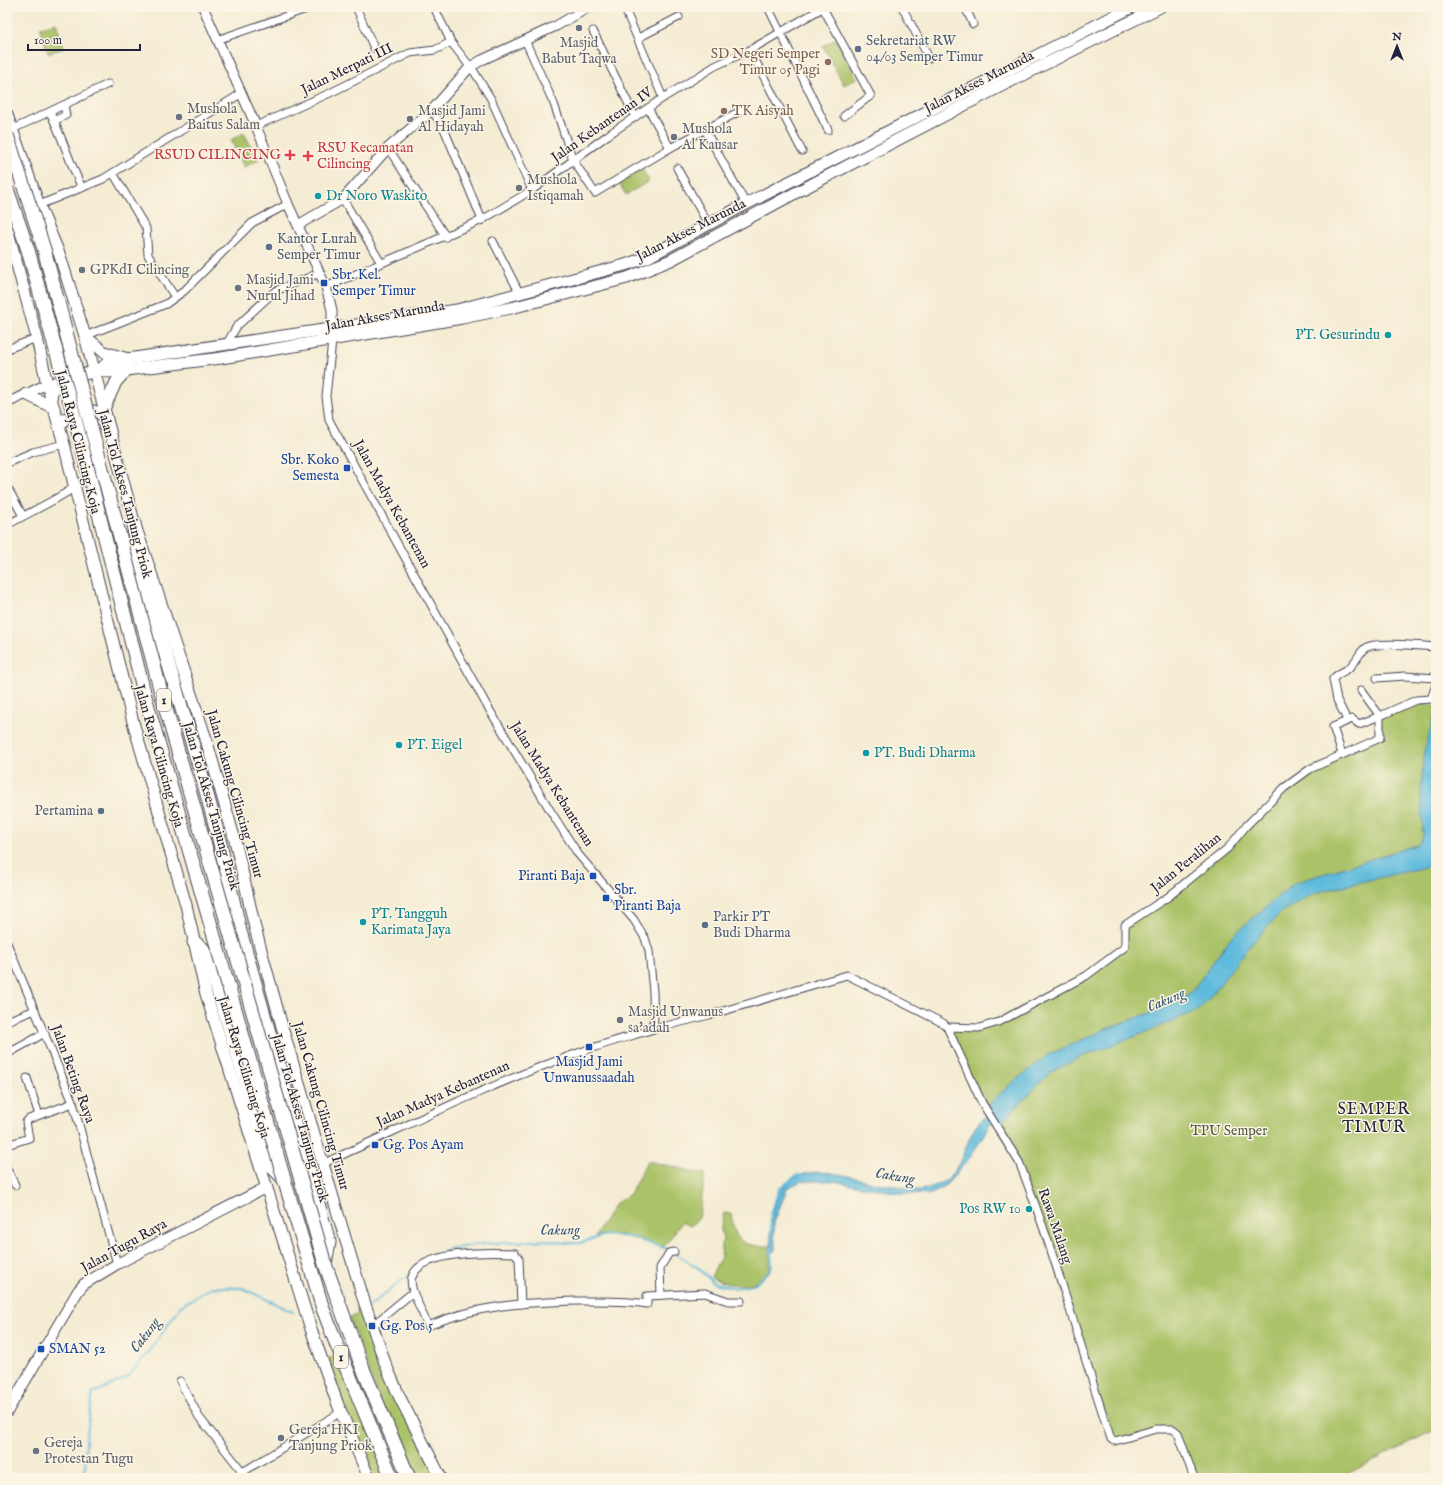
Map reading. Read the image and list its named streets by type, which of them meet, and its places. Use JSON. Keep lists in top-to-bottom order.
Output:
{
  "streets": {
    "highway": ["Jalan Tol Akses Tanjung Priok", "1"],
    "main road": [
      "Jalan Akses Marunda",
      "Jalan Raya Cilincing Koja",
      "Jalan Cakung Cilincing Timur",
      "Jalan Tugu Raya"
    ],
    "street": [
      "Jalan Merpati III",
      "Jalan Kebantenan IV",
      "Jalan Madya Kebantenan",
      "Jalan Peralihan",
      "Jalan Beting Raya",
      "Rawa Malang"
    ]
  },
  "crossings": [
    ["Jalan Merpati III", "Jalan Madya Kebantenan"],
    ["Jalan Akses Marunda", "Jalan Raya Cilincing Koja"],
    ["Jalan Akses Marunda", "Jalan Madya Kebantenan"],
    ["Jalan Akses Marunda", "Jalan Cakung Cilincing Timur"],
    ["Jalan Kebantenan IV", "Jalan Madya Kebantenan"],
    ["Jalan Raya Cilincing Koja", "Jalan Tugu Raya"],
    ["Jalan Tol Akses Tanjung Priok", "Jalan Cakung Cilincing Timur"],
    ["Jalan Madya Kebantenan", "Jalan Cakung Cilincing Timur"],
    ["Jalan Peralihan", "Rawa Malang"],
    ["Jalan Beting Raya", "Jalan Tugu Raya"]
  ],
  "districts": ["SEMPER TIMUR"],
  "water": ["Cakung"],
  "parks": ["TPU Semper"],
  "places": {
    "other": [
      "Masjid Babut Taqwa",
      "Sekretariat RW 04/03 Semper Timur",
      "SD Negeri Semper Timur 05 Pagi",
      "TK Aisyah",
      "Mushola Baitus Salam",
      "Masjid Jami Al Hidayah",
      "Mushola Al Kausar",
      "Mushola Istiqamah",
      "Dr Noro Waskito",
      "Kantor Lurah Semper Timur",
      "GPKdI Cilincing",
      "Masjid Jami Nurul Jihad",
      "PT. Gesurindu",
      "PT. Eigel",
      "PT. Budi Dharma",
      "Pertamina",
      "PT. Tangguh Karimata Jaya",
      "Parkir PT Budi Dharma",
      "Masjid Unwanus sa'adah",
      "Pos RW 10",
      "Gereja HKI Tanjung Priok",
      "Gereja Protestan Tugu"
    ],
    "health": ["RSUD CILINCING", "RSU Kecamatan Cilincing"],
    "transit": [
      "Sbr. Kel. Semper Timur",
      "Sbr. Koko Semesta",
      "Piranti Baja",
      "Sbr. Piranti Baja",
      "Masjid Jami Unwanussaadah",
      "Gg. Pos Ayam",
      "Gg. Pos 5",
      "SMAN 52"
    ]
  },
  "scale_bar": "100 m",
  "north": "top"
}
